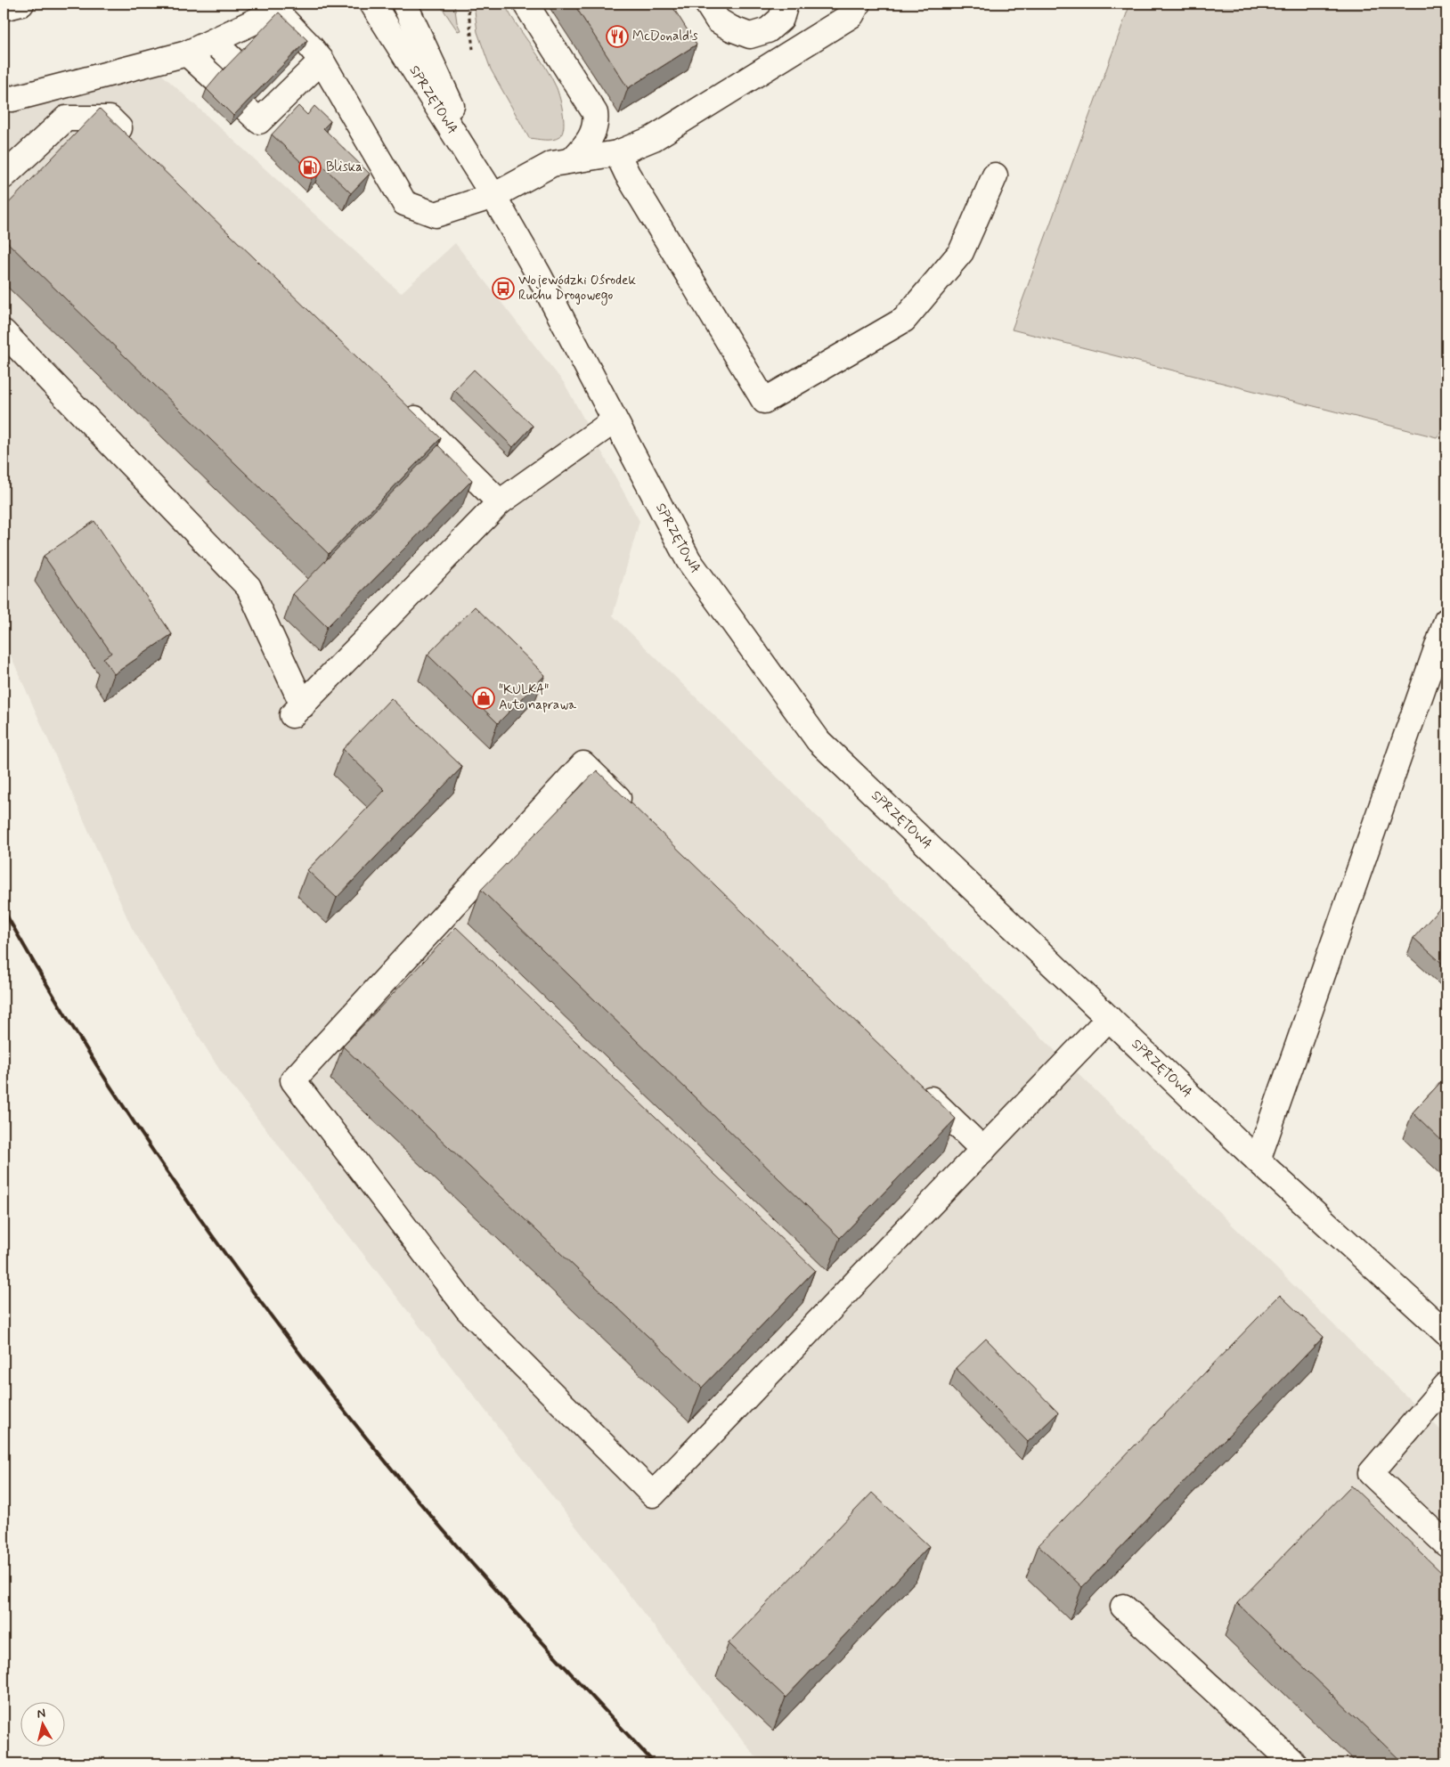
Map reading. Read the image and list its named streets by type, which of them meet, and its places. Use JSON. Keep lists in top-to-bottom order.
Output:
{
  "streets": {
    "street": ["SPRZĘTOWA"]
  },
  "places": {
    "restaurant": ["McDonald's"],
    "fuel station": ["Bliska"],
    "bus stop": ["Wojewódzki Ośrodek Ruchu Drogowego"],
    "shop": ["\"KULKA\" Auto naprawa"]
  },
  "north": "top"
}
